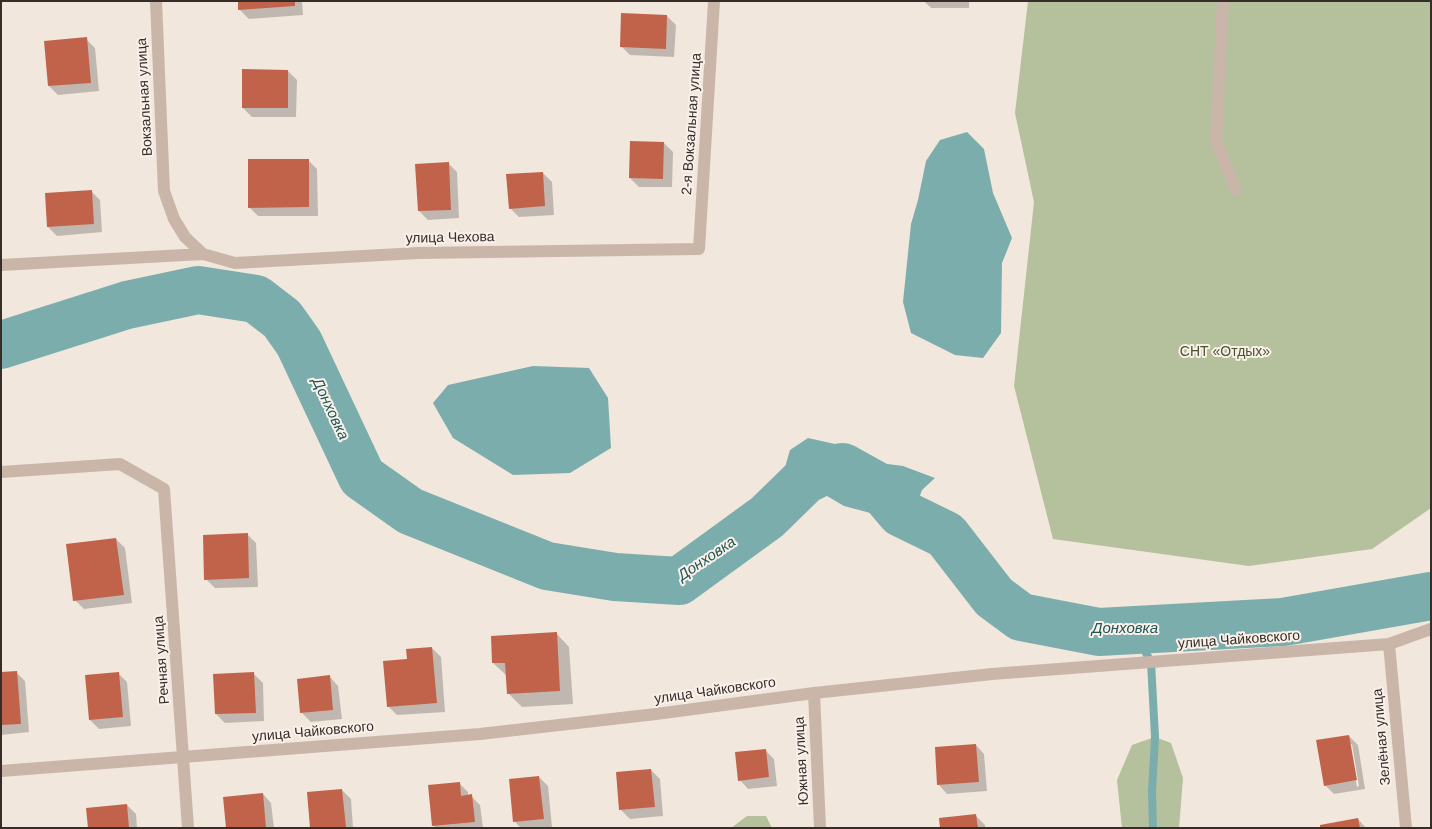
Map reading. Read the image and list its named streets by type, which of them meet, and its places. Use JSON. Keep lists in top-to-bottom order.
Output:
{
  "streets": {
    "street": [
      "Вокзальная улица",
      "2-я Вокзальная улица",
      "улица Чехова",
      "улица Чайковского",
      "Речная улица",
      "Зелёная улица",
      "Южная улица"
    ]
  },
  "crossings": [
    ["Вокзальная улица", "улица Чехова"],
    ["2-я Вокзальная улица", "улица Чехова"],
    ["улица Чайковского", "Речная улица"],
    ["улица Чайковского", "Зелёная улица"],
    ["улица Чайковского", "Южная улица"]
  ],
  "water": ["Донховка"],
  "parks": ["СНТ «Отдых»"]
}
